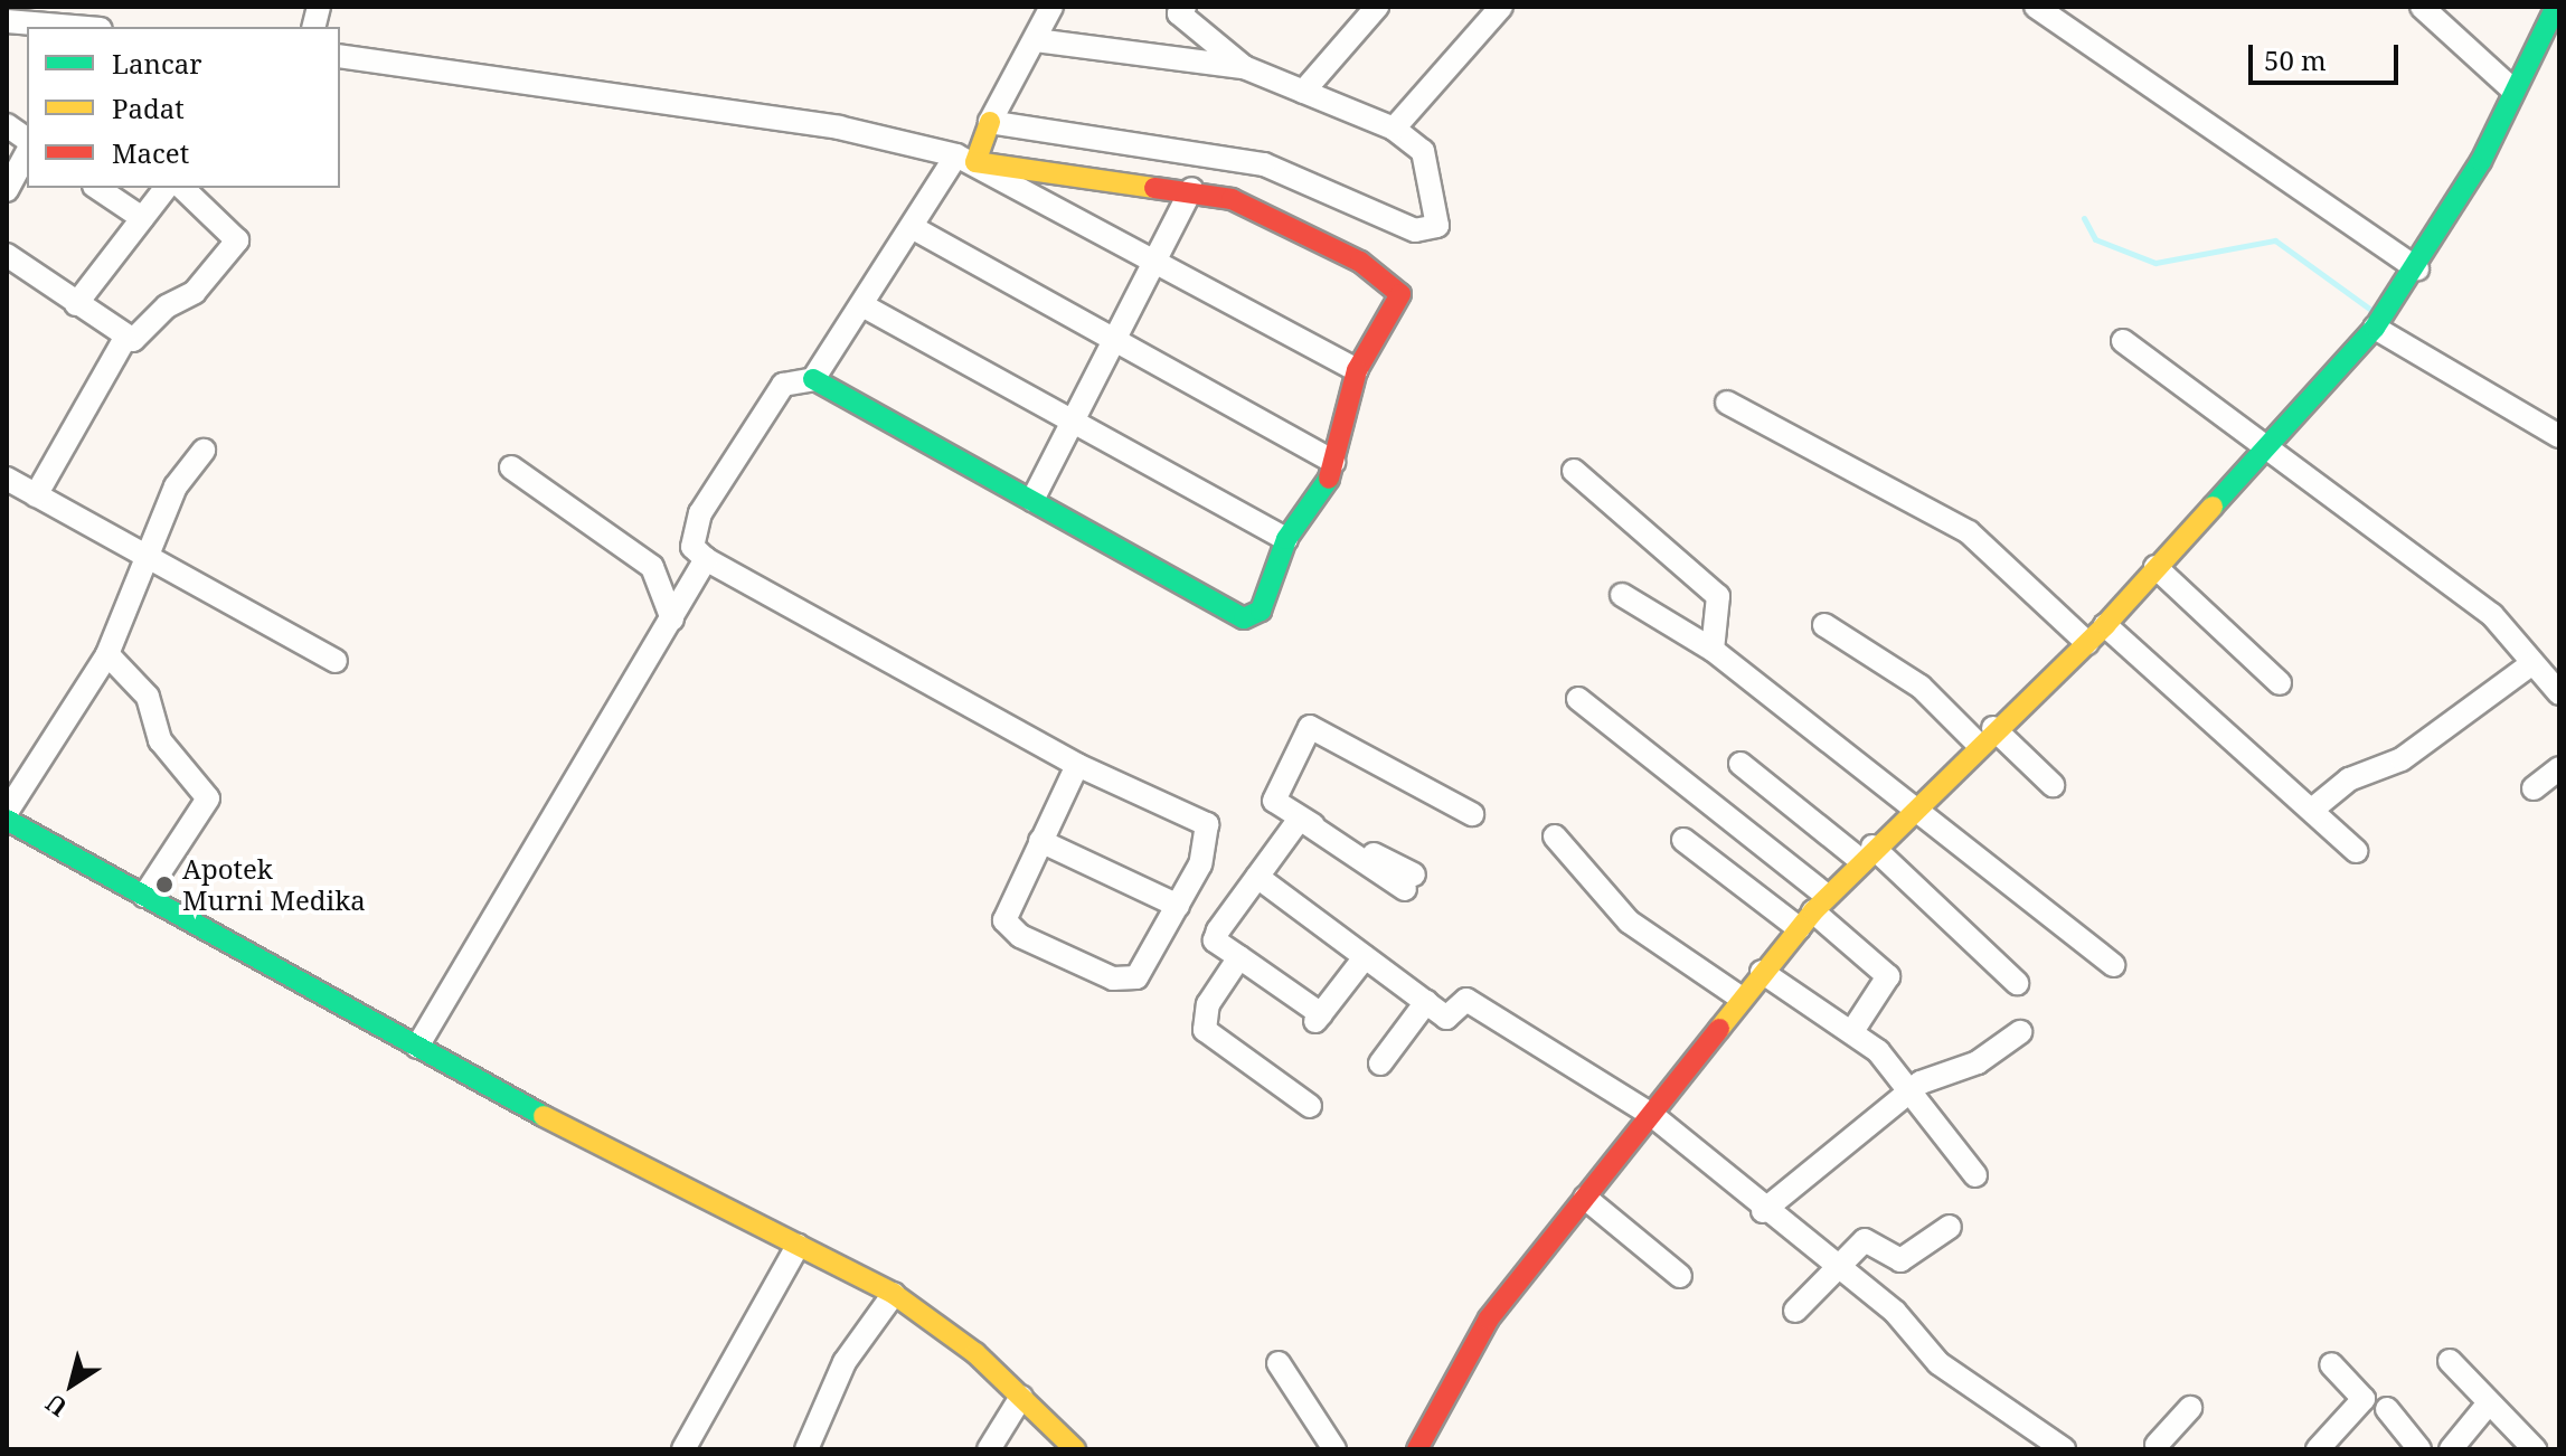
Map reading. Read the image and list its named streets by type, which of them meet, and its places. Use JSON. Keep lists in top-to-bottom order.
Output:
{
  "places": ["Apotek Murni Medika"],
  "legend": ["Lancar", "Padat", "Macet"],
  "scale_bar": "50 m",
  "north": "bottom left"
}
